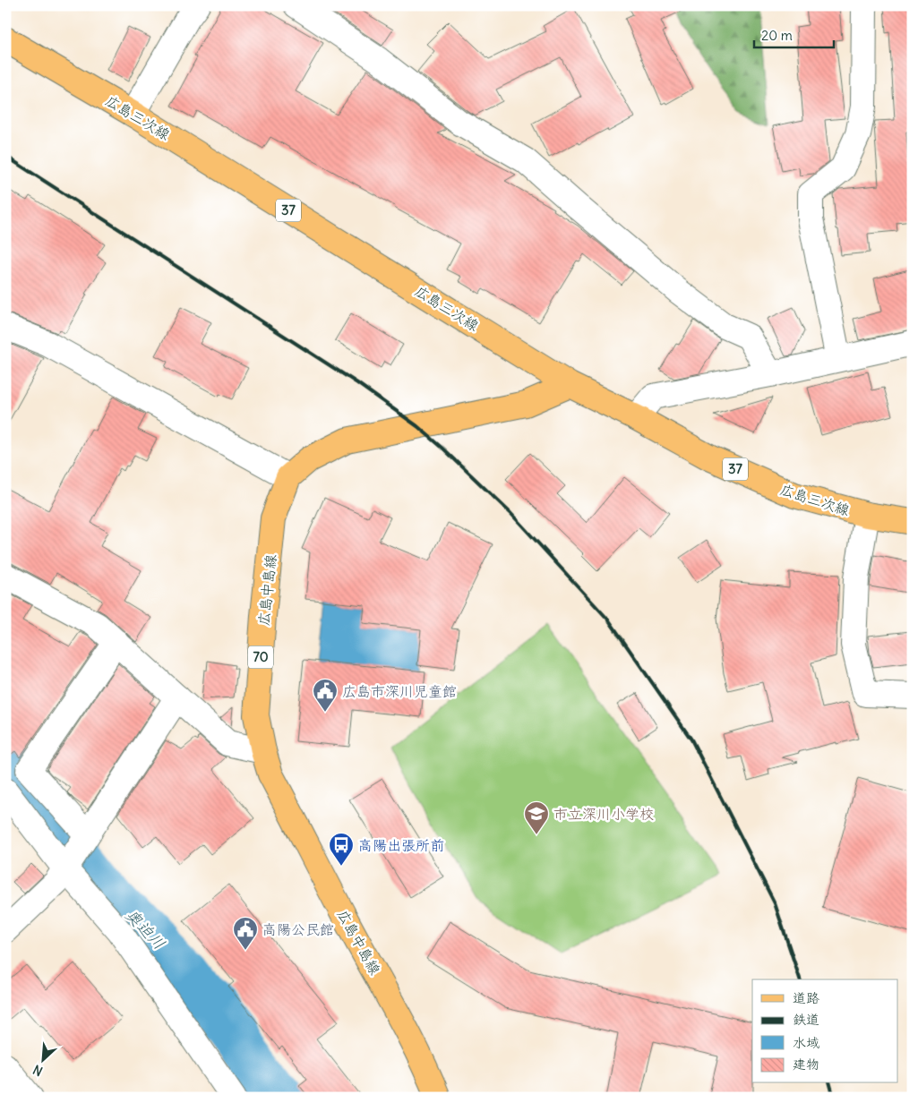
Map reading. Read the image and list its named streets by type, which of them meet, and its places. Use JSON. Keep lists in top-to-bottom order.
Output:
{
  "streets": {
    "main road": [
      "広島三次線",
      "37",
      "広島中島線",
      "70"
    ]
  },
  "water": ["奥迫川"],
  "places": {
    "public building": ["広島市深川児童館", "高陽公民館"],
    "school or university": ["市立深川小学校"],
    "bus stop": ["高陽出張所前"]
  },
  "legend": [
    "道路",
    "鉄道",
    "水域",
    "建物"
  ],
  "scale_bar": "20 m",
  "north": "bottom left"
}
